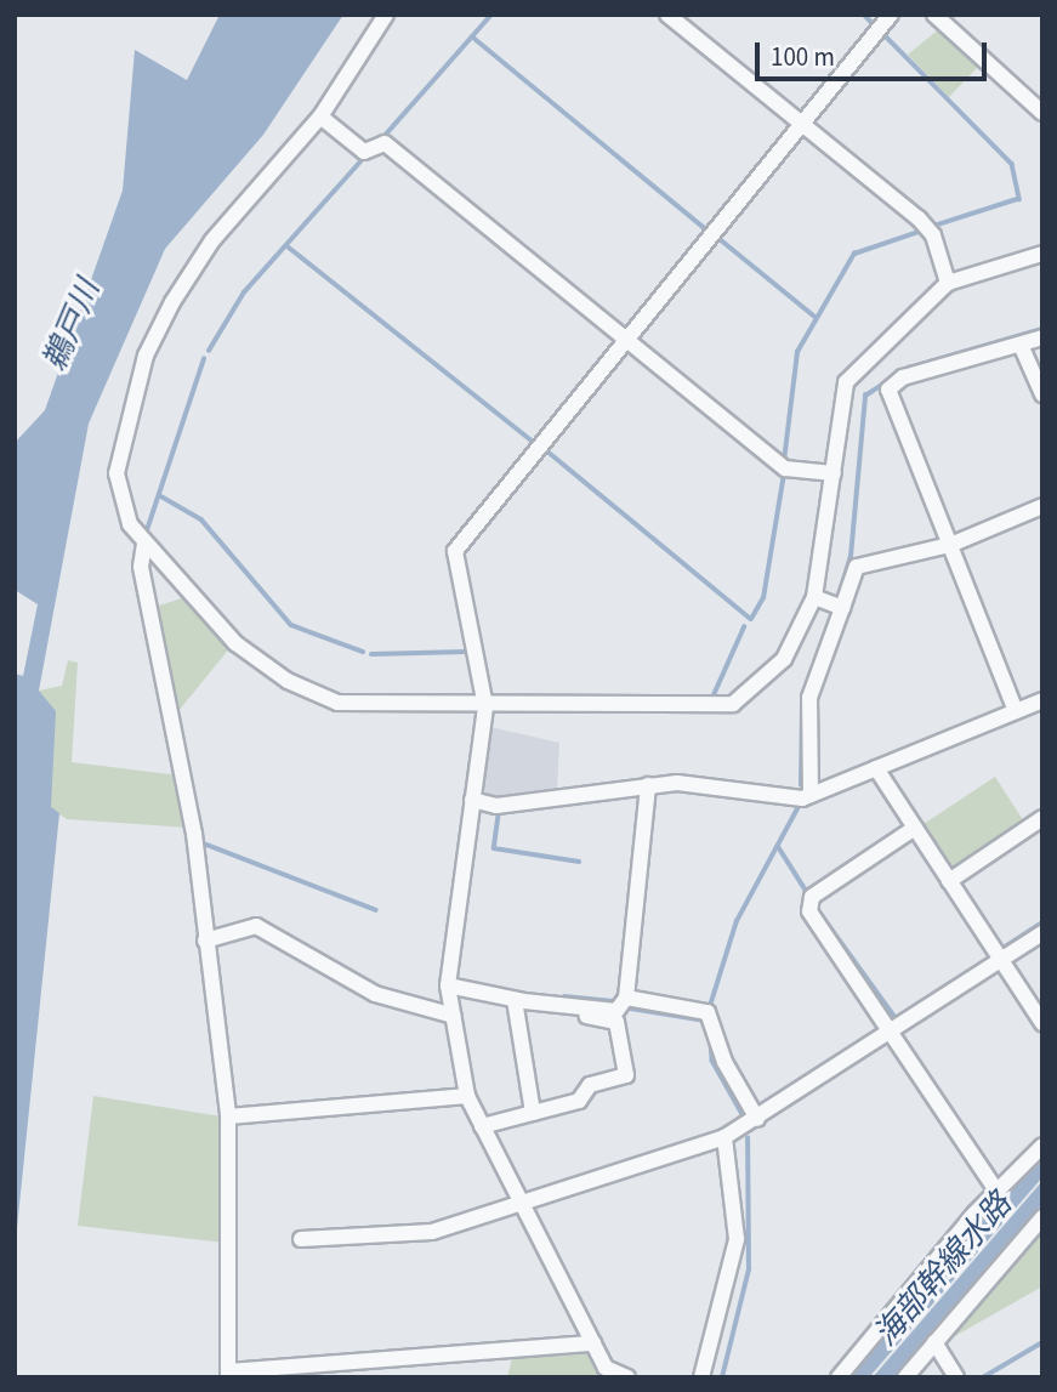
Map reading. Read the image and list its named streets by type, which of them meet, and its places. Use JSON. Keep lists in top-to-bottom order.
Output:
{
  "water": ["鵜戸川", "海部幹線水路"],
  "scale_bar": "100 m"
}
